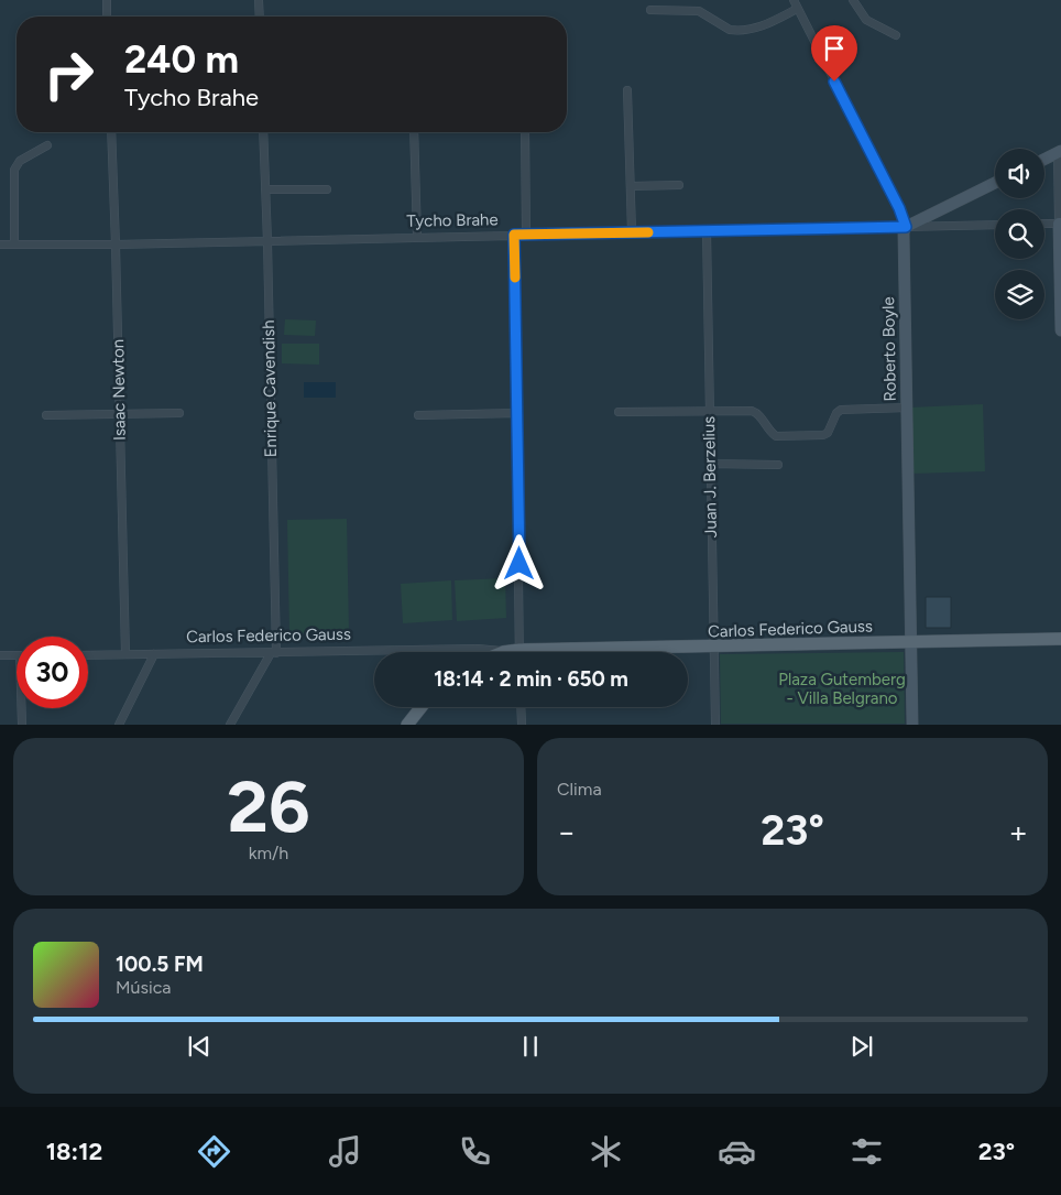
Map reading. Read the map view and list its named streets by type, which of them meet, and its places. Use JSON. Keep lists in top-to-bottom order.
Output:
{
  "streets": {
    "main road": ["Roberto Boyle", "Carlos Federico Gauss"],
    "street": [
      "Tycho Brahe",
      "Enrique Cavendish",
      "Isaac Newton",
      "Juan J. Berzelius"
    ]
  },
  "crossings": [
    ["Tycho Brahe", "Roberto Boyle"],
    ["Tycho Brahe", "Enrique Cavendish"],
    ["Tycho Brahe", "Isaac Newton"],
    ["Tycho Brahe", "Juan J. Berzelius"],
    ["Roberto Boyle", "Carlos Federico Gauss"],
    ["Enrique Cavendish", "Carlos Federico Gauss"],
    ["Isaac Newton", "Carlos Federico Gauss"],
    ["Juan J. Berzelius", "Carlos Federico Gauss"]
  ],
  "parks": ["Plaza Gutemberg - Villa Belgrano"],
  "page": {
    "turn": ["240 m", "Tycho Brahe"],
    "limit": "30",
    "trip": "18:14 · 2 min · 650 m",
    "tile": [
      ["26", "km/h"],
      "Clima"
    ],
    "heat": ["−", "23°", "+"],
    "song": ["100.5 FM", "Música"],
    "tabs": ["18:12", "23°"]
  }
}
